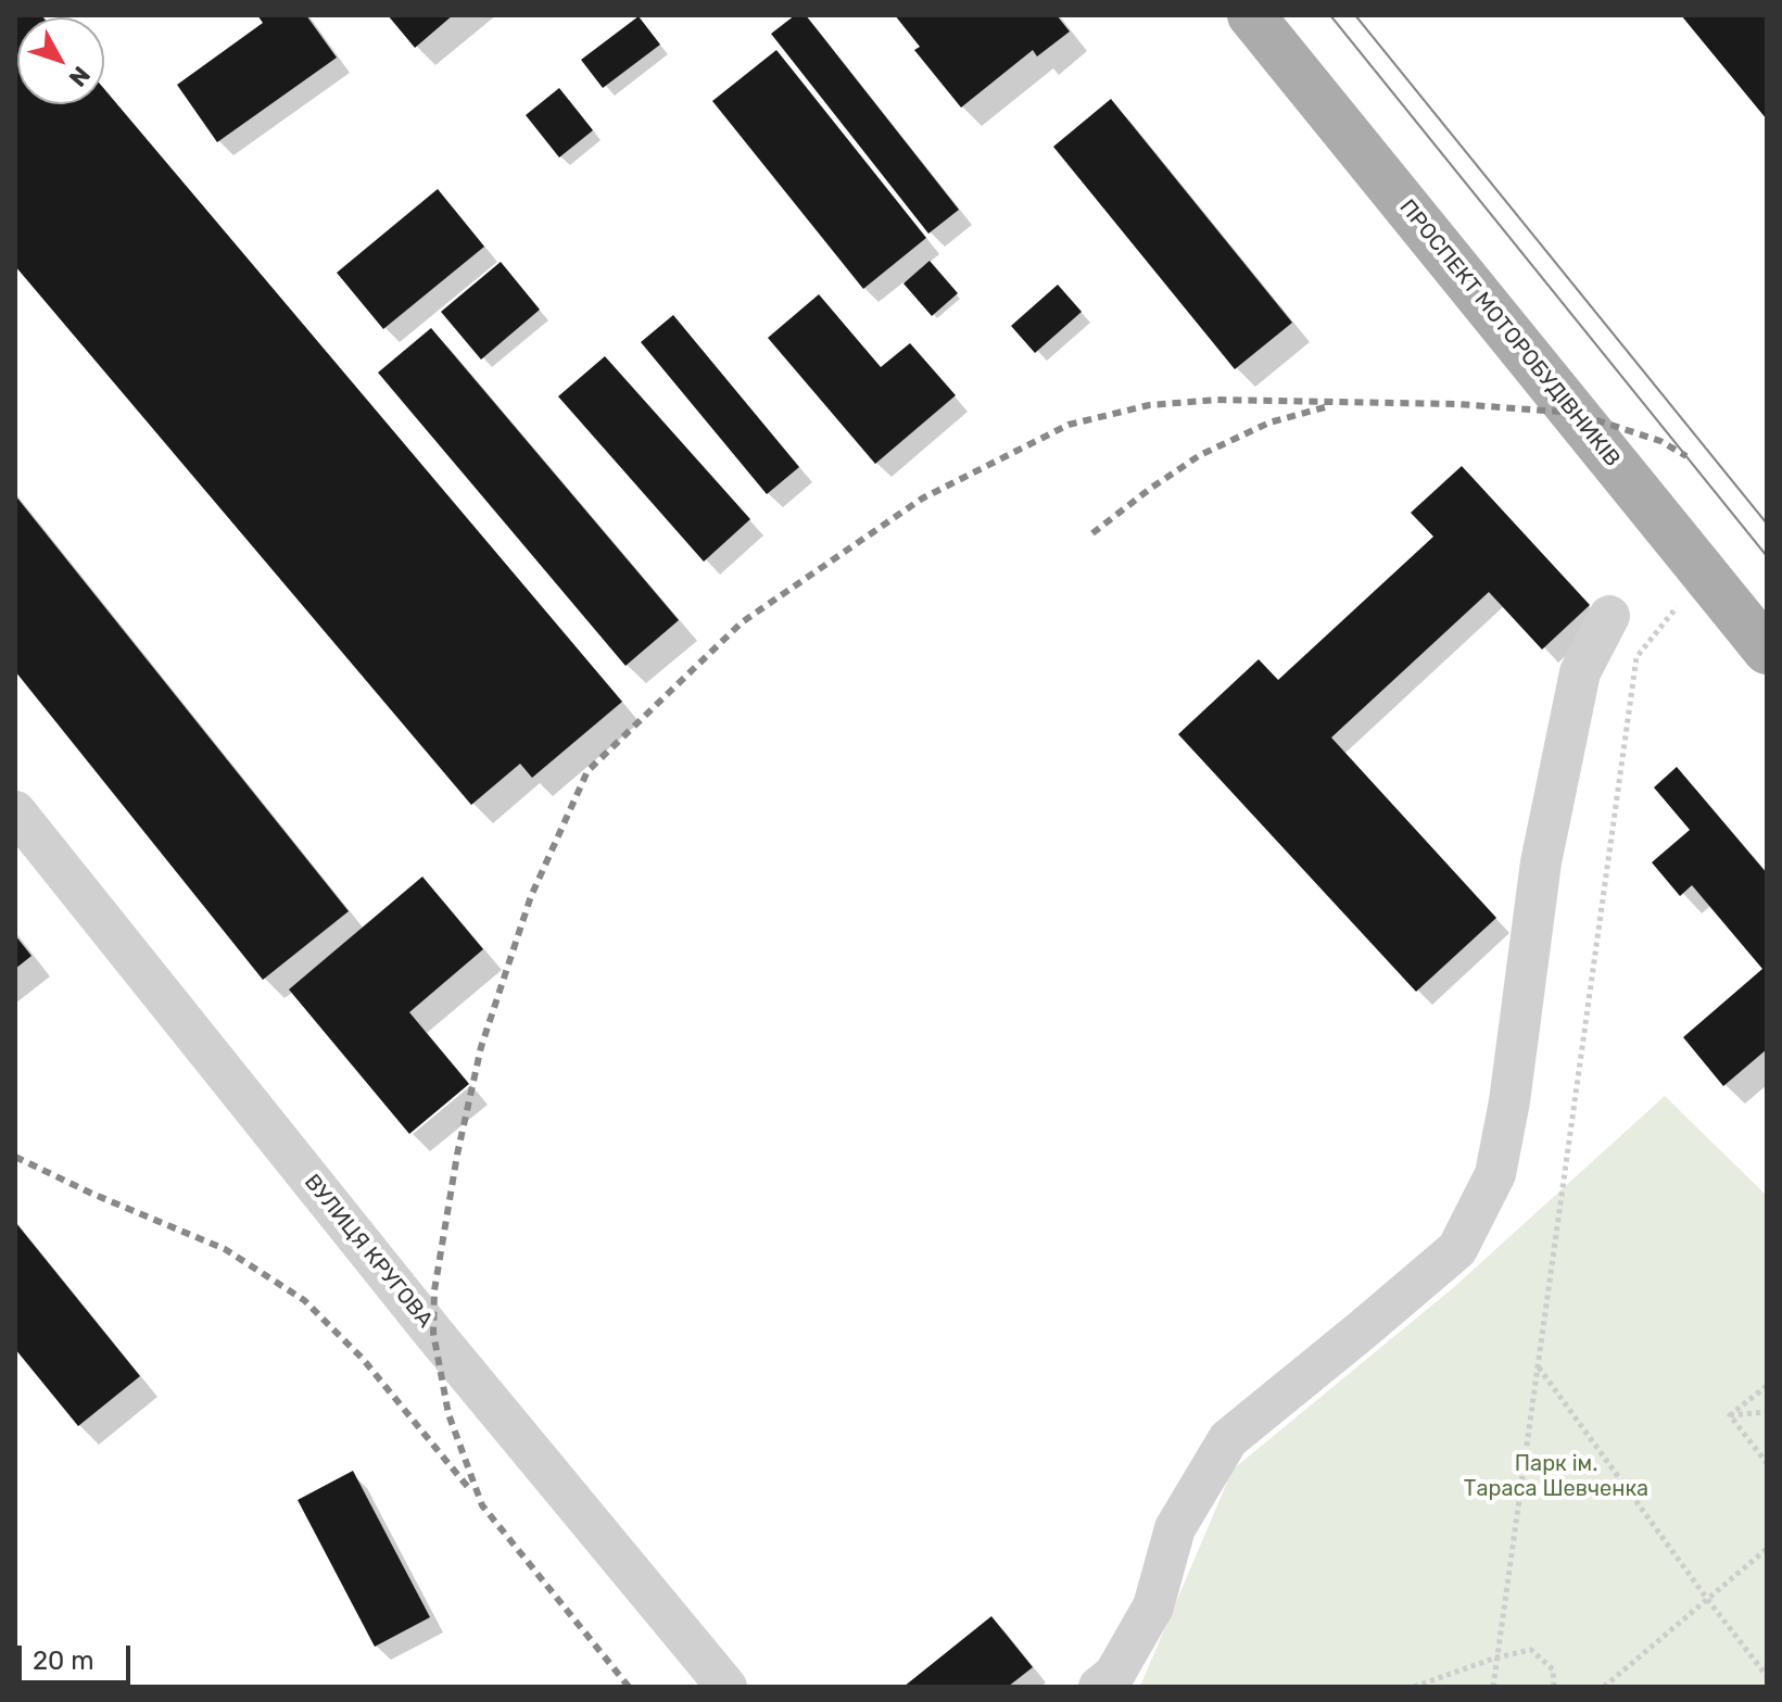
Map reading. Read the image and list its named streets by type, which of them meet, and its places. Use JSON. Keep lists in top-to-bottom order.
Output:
{
  "streets": {
    "main road": ["ПРОСПЕКТ МОТОРОБУДІВНИКІВ"],
    "street": ["ВУЛИЦЯ КРУГОВА"]
  },
  "parks": ["Парк ім. Тараса Шевченка"],
  "scale_bar": "20 m",
  "north": "bottom right"
}
